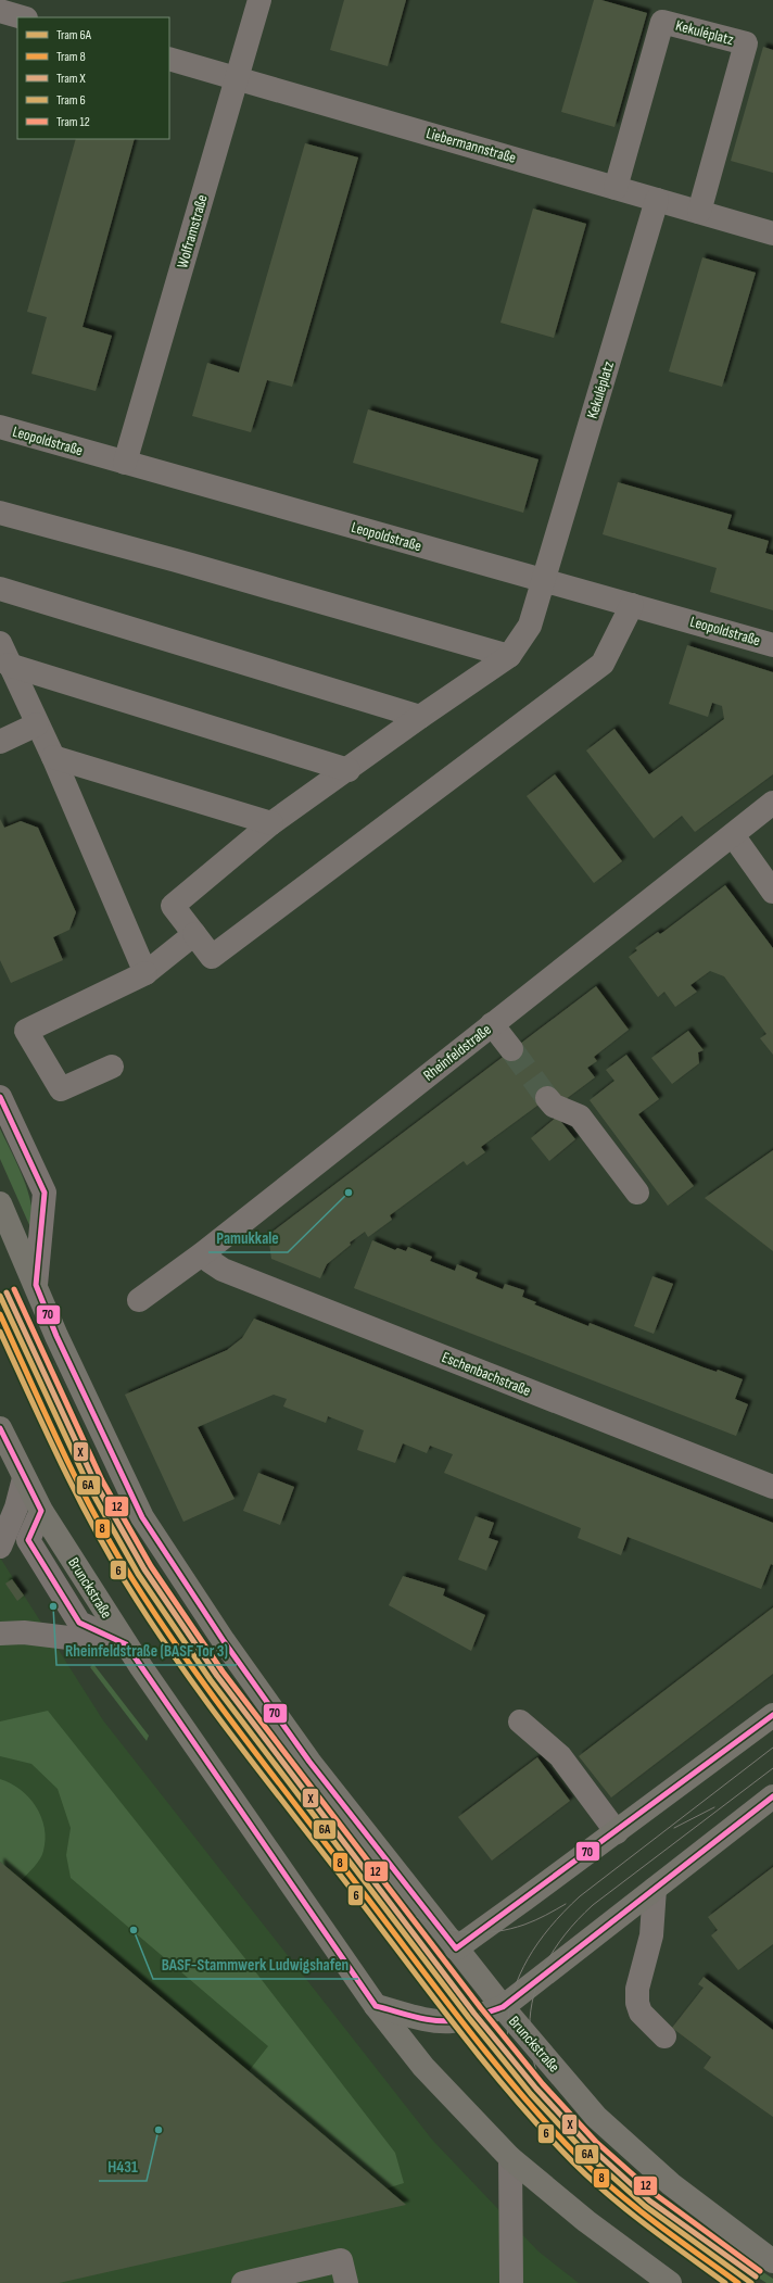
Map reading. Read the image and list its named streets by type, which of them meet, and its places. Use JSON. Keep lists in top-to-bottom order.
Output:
{
  "streets": {
    "main road": ["Brunckstraße"],
    "street": [
      "Kekuléplatz",
      "Liebermannstraße",
      "Wolframstraße",
      "Leopoldstraße",
      "Rheinfeldstraße",
      "Eschenbachstraße"
    ]
  },
  "crossings": [
    ["Kekuléplatz", "Liebermannstraße"],
    ["Kekuléplatz", "Leopoldstraße"],
    ["Liebermannstraße", "Wolframstraße"],
    ["Wolframstraße", "Leopoldstraße"],
    ["Rheinfeldstraße", "Eschenbachstraße"]
  ],
  "places": [
    "Pamukkale",
    "Rheinfeldstraße (BASF Tor 3)",
    "BASF-Stammwerk Ludwigshafen",
    "H431"
  ],
  "lines": [
    "transit line 70",
    "tram line 12",
    "tram line X",
    "tram line 6A",
    "tram line 8",
    "tram line 6"
  ],
  "legend": [
    "Tram 6A",
    "Tram 8",
    "Tram X",
    "Tram 6",
    "Tram 12"
  ]
}
